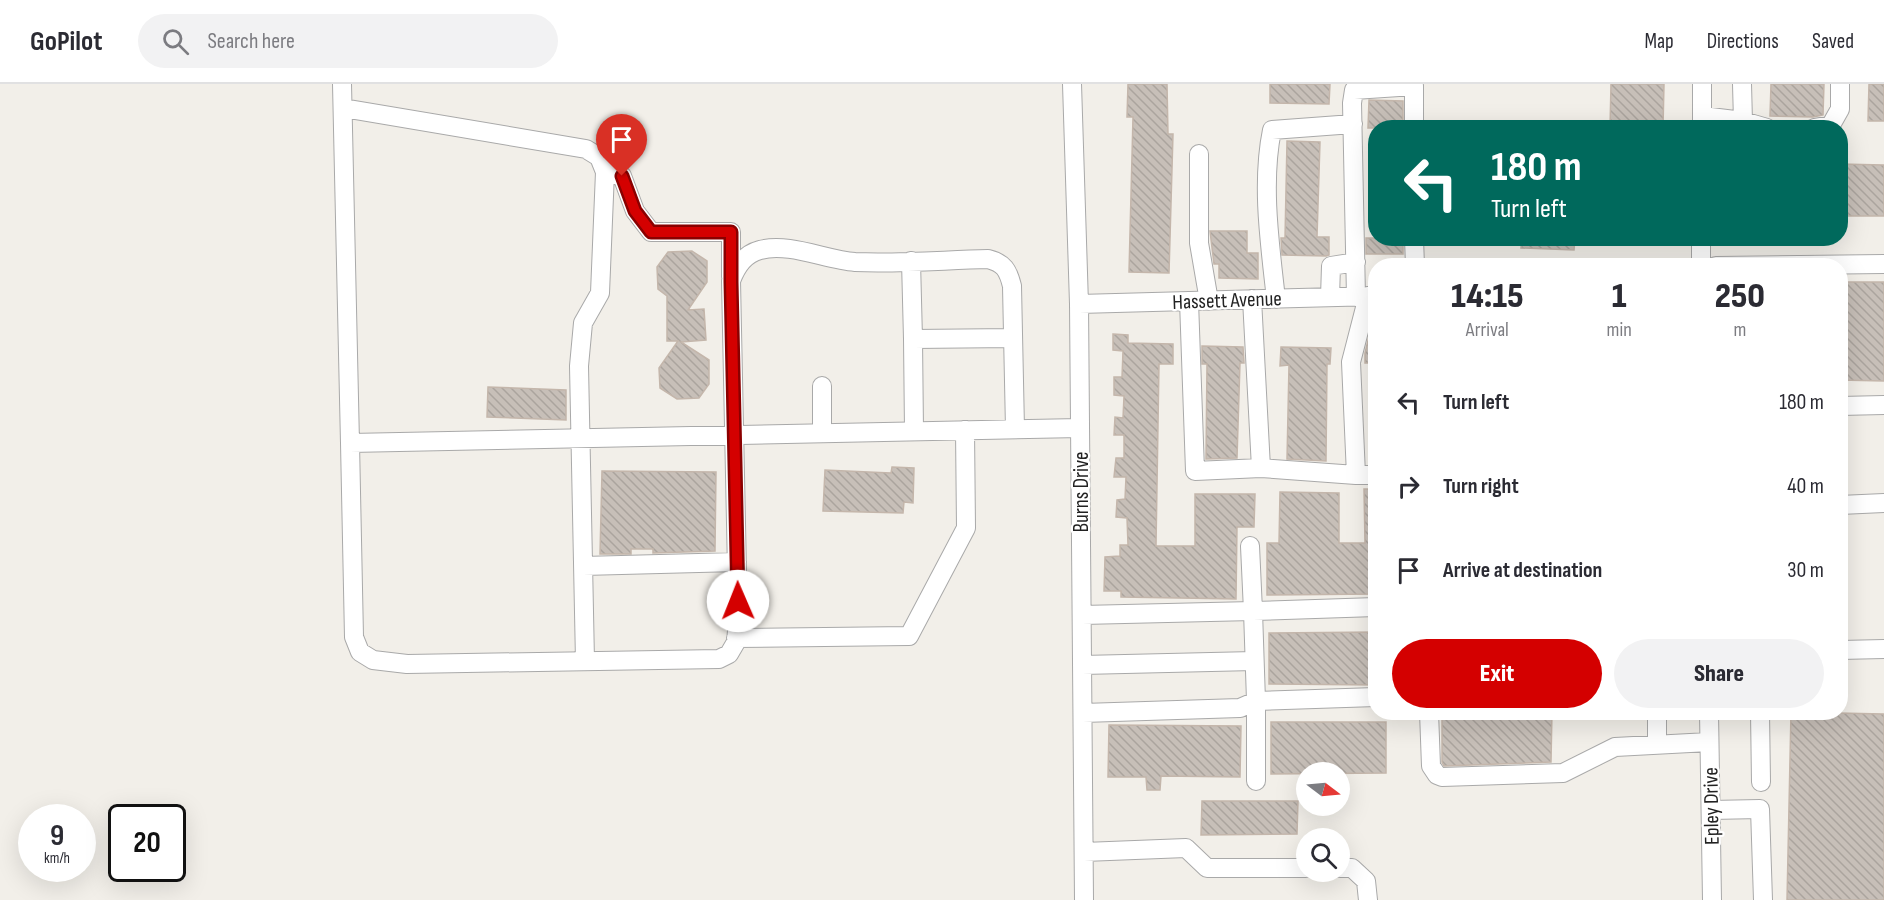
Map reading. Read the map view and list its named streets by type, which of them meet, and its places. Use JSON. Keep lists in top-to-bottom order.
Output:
{
  "streets": {
    "street": ["Hassett Avenue", "Burns Drive", "Epley Drive"]
  },
  "crossings": [
    ["Hassett Avenue", "Burns Drive"]
  ],
  "north": "right",
  "page": {
    "header": "GoPilot",
    "search": "Search here",
    "nav": ["Map", "Directions", "Saved"],
    "turn": ["180 m", "Turn left"],
    "eta": [
      "14:15",
      "Arrival",
      "1",
      "min",
      "250",
      "m"
    ],
    "list": [
      {
        "name": "Turn left",
        "value": "180 m"
      },
      {
        "name": "Turn right",
        "value": "40 m"
      },
      {
        "name": "Arrive at destination",
        "value": "30 m"
      }
    ],
    "buttons": ["Exit", "Share"],
    "speed": "9 km/h",
    "limit": "20"
  }
}
